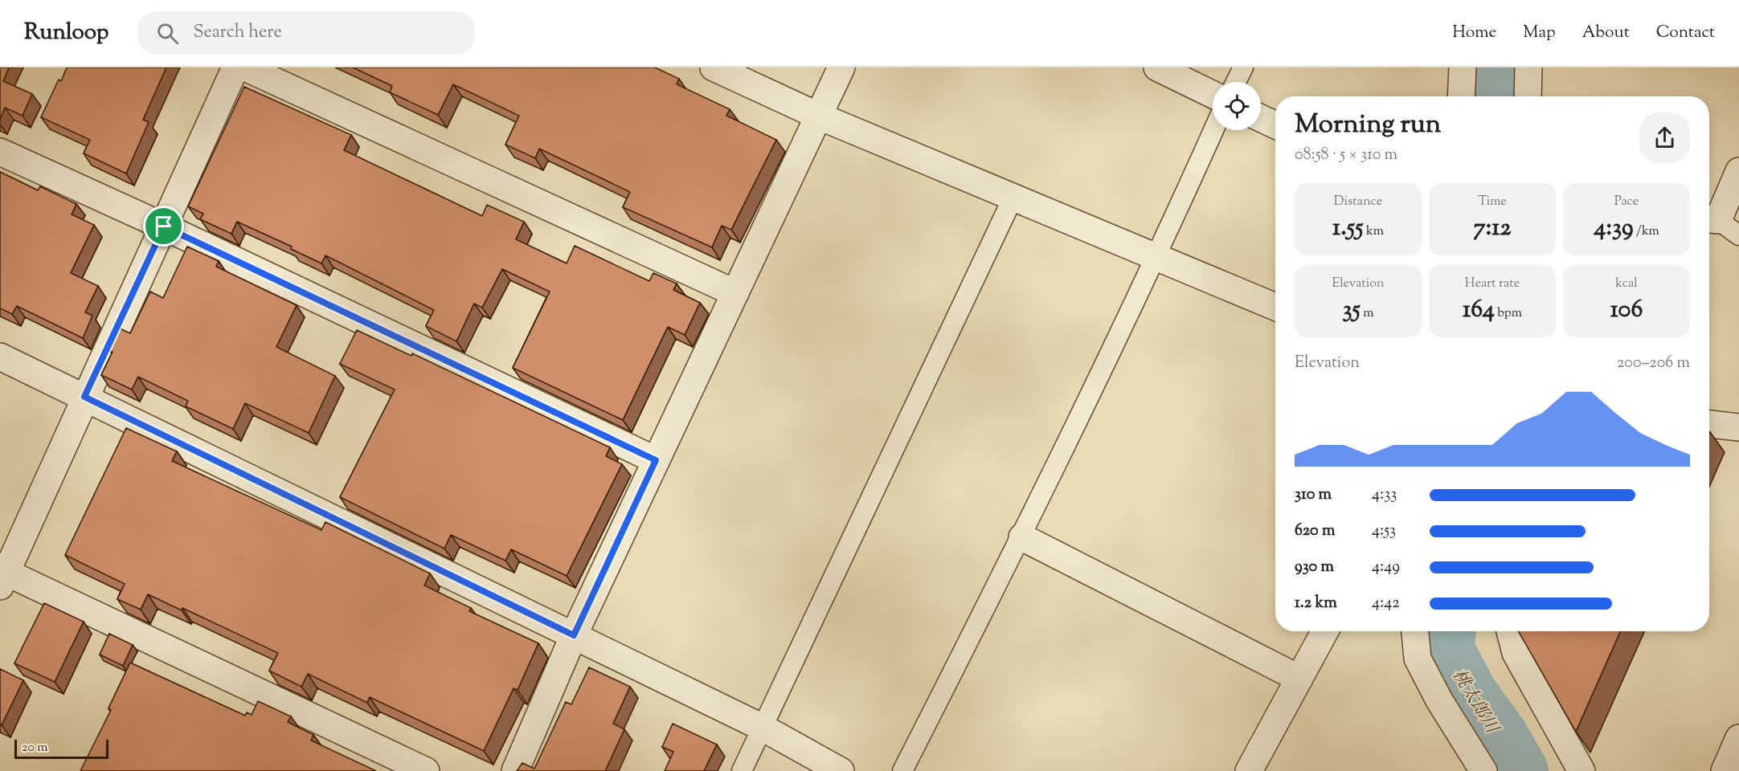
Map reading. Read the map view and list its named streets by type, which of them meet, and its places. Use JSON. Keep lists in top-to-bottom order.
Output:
{
  "water": ["桃太郎川"],
  "scale_bar": "20 m",
  "page": {
    "header": "Runloop",
    "search": "Search here",
    "nav": [
      "Home",
      "Map",
      "About",
      "Contact"
    ],
    "heading": ["Morning run", "08:58 · 5 × 310 m"],
    "stats": [
      ["Distance", "1.55 km"],
      ["Time", "7:12"],
      ["Pace", "4:39 /km"],
      ["Elevation", "35 m"],
      ["Heart rate", "164 bpm"],
      ["kcal", "106"]
    ],
    "chart": ["Elevation", "200–206 m"],
    "list": [
      {
        "name": "310 m",
        "note": "4:33"
      },
      {
        "name": "620 m",
        "note": "4:53"
      },
      {
        "name": "930 m",
        "note": "4:49"
      },
      {
        "name": "1.2 km",
        "note": "4:42"
      }
    ],
    "scale": "20 m"
  }
}
